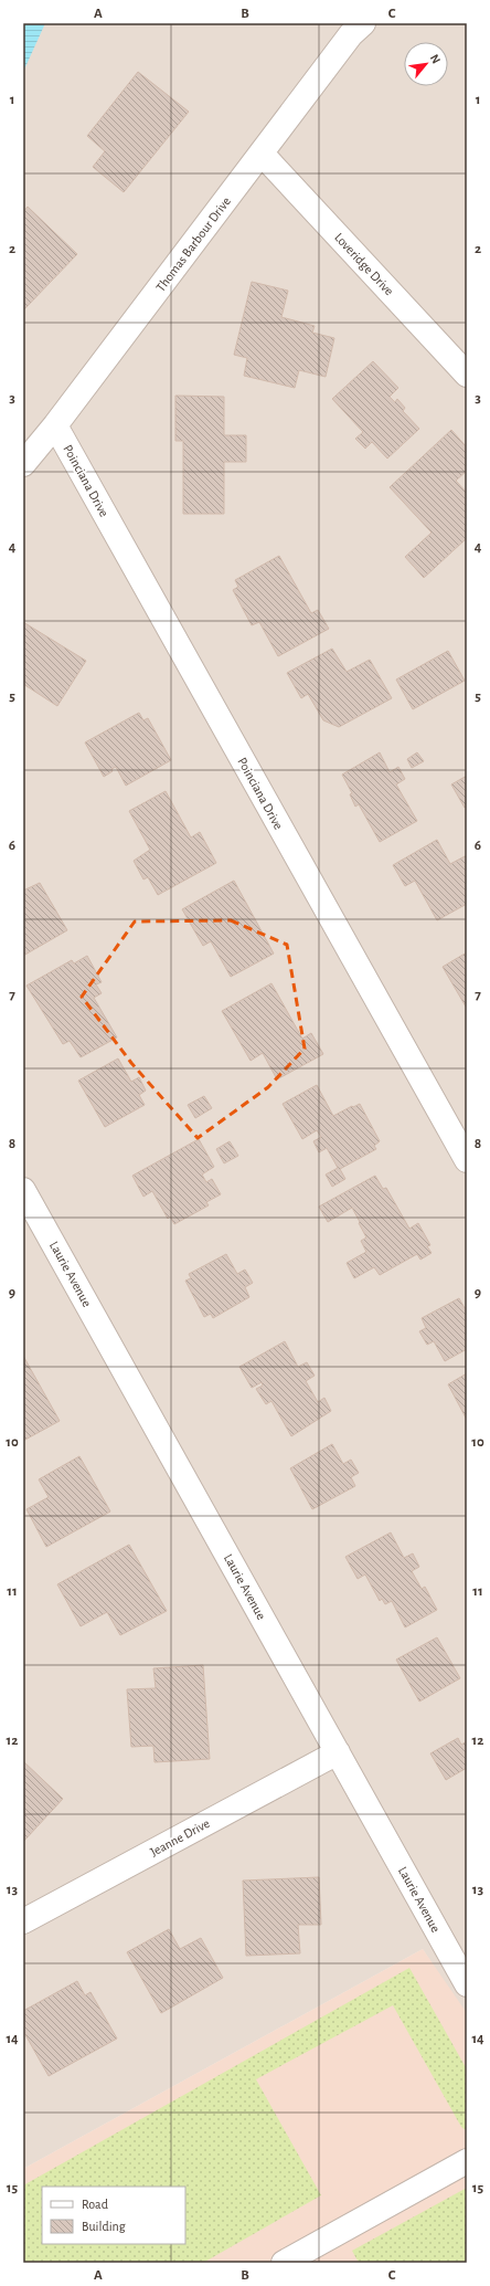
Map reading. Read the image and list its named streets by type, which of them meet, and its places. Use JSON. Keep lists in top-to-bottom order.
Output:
{
  "streets": {
    "street": [
      "Thomas Barbour Drive",
      "Loveridge Drive",
      "Poinciana Drive",
      "Laurie Avenue",
      "Jeanne Drive"
    ]
  },
  "crossings": [
    ["Thomas Barbour Drive", "Loveridge Drive"],
    ["Thomas Barbour Drive", "Poinciana Drive"],
    ["Laurie Avenue", "Jeanne Drive"]
  ],
  "legend": ["Road", "Building"],
  "north": "top right",
  "grid": {
    "columns": ["A", "B", "C"],
    "rows": [
      "1",
      "2",
      "3",
      "4",
      "5",
      "6",
      "7",
      "8",
      "9",
      "10",
      "11",
      "12",
      "13",
      "14",
      "15"
    ]
  }
}
